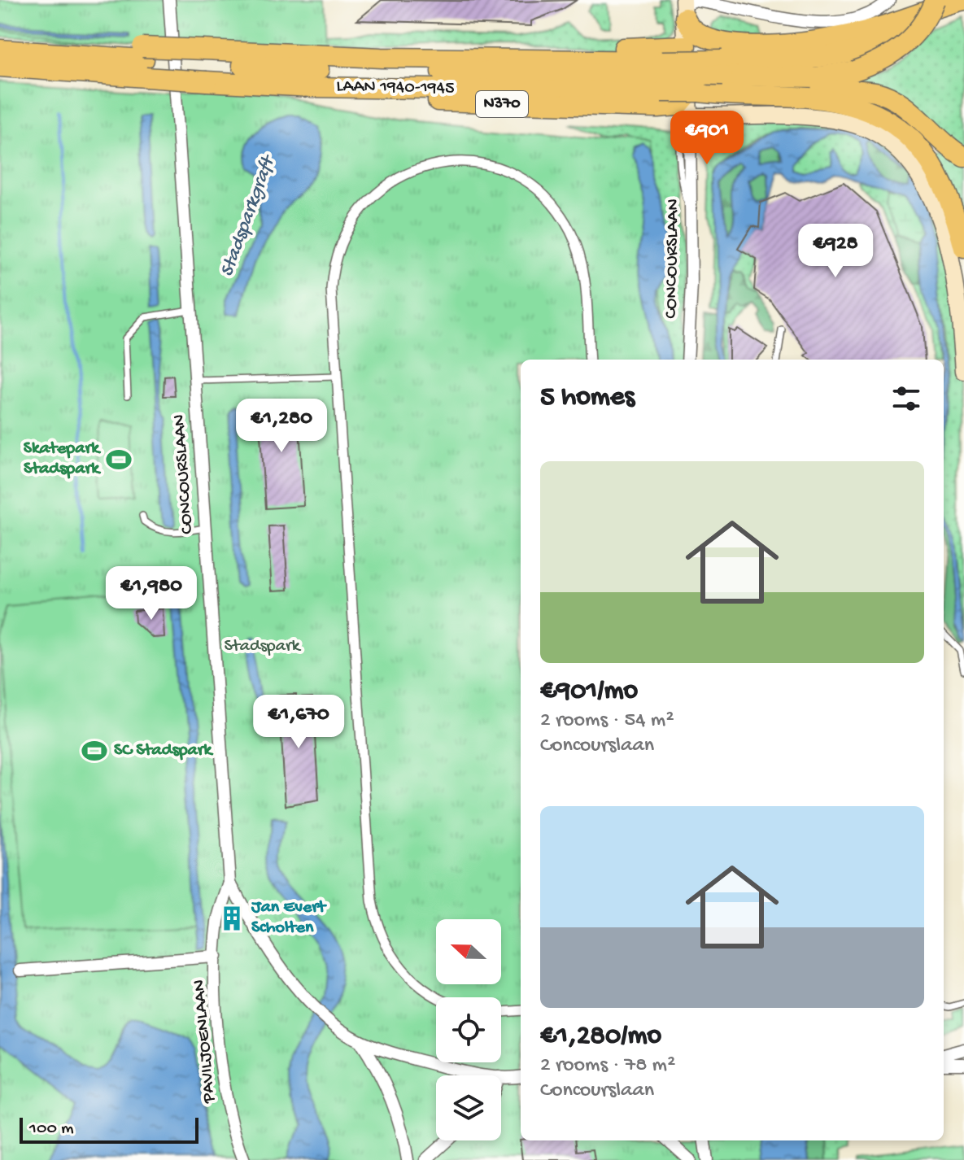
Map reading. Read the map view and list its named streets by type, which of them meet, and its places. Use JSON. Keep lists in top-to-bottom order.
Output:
{
  "streets": {
    "highway": ["LAAN 1940-1945", "N370"],
    "street": ["CONCOURSLAAN", "PAVILJOENLAAN"]
  },
  "crossings": [
    ["LAAN 1940-1945", "N370"],
    ["CONCOURSLAAN", "PAVILJOENLAAN"]
  ],
  "water": ["Stadsparkgraft"],
  "parks": ["Stadspark"],
  "places": {
    "sports": ["Skatepark Stadspark", "SC Stadspark"],
    "building": ["Jan Evert Scholten"]
  },
  "scale_bar": "100 m",
  "north": "left",
  "page": {
    "price": [
      "€901",
      "€928",
      "€1,280",
      "€1,980",
      "€1,670"
    ],
    "heading": "5 homes",
    "list": [
      {
        "name": "€901/mo",
        "note": "2 rooms · 54 m² · Concourslaan"
      },
      {
        "name": "€1,280/mo",
        "note": "2 rooms · 78 m² · Concourslaan"
      }
    ],
    "scale": "100 m"
  }
}
